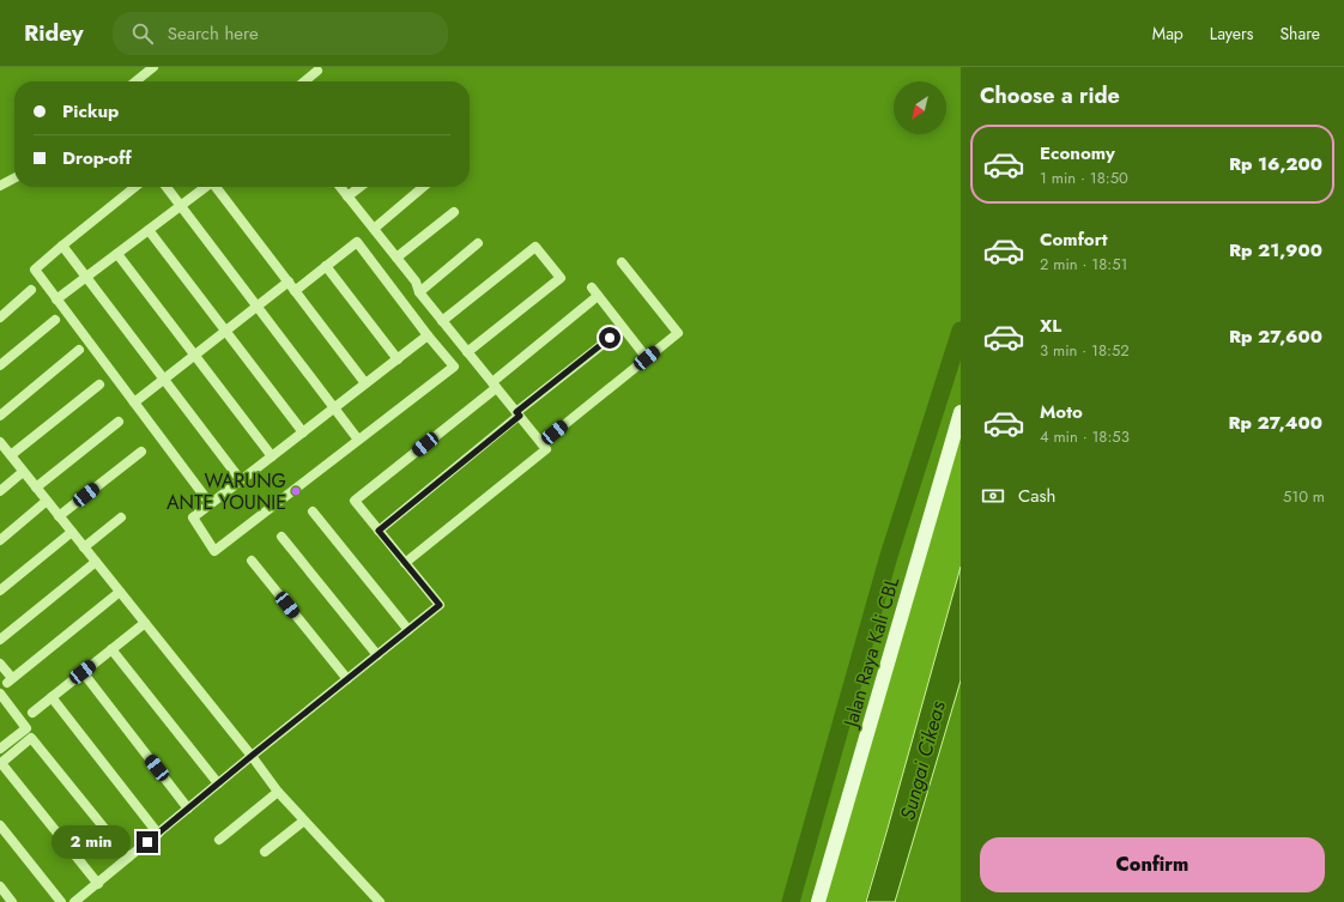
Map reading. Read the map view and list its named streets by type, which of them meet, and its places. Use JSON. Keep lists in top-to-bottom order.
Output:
{
  "streets": {
    "main road": ["Jalan Raya Kali CBL"]
  },
  "water": ["Sungai Cikeas"],
  "places": ["WARUNG ANTE YOUNIE"],
  "north": "bottom left",
  "page": {
    "header": "Ridey",
    "search": "Search here",
    "nav": ["Map", "Layers", "Share"],
    "heading": "Choose a ride",
    "banner": ["Pickup", "Drop-off"],
    "list": [
      {
        "name": "Economy",
        "note": "1 min · 18:50",
        "value": "Rp 16,200"
      },
      {
        "name": "Comfort",
        "note": "2 min · 18:51",
        "value": "Rp 21,900"
      },
      {
        "name": "XL",
        "note": "3 min · 18:52",
        "value": "Rp 27,600"
      },
      {
        "name": "Moto",
        "note": "4 min · 18:53",
        "value": "Rp 27,400"
      }
    ],
    "pay": ["Cash", "510 m"],
    "bubble": "2 min",
    "buttons": "Confirm"
  }
}
